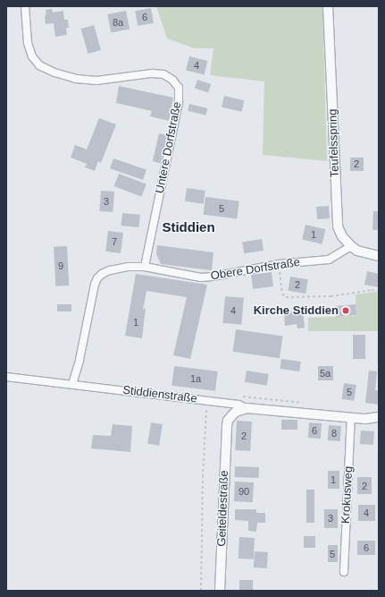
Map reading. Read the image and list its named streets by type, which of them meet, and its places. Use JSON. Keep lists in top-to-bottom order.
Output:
{
  "streets": {
    "street": [
      "Teufelsspring",
      "Untere Dorfstraße",
      "Obere Dorfstraße",
      "Stiddienstraße",
      "Krokusweg",
      "Geiteldestraße"
    ]
  },
  "crossings": [
    ["Teufelsspring", "Obere Dorfstraße"],
    ["Untere Dorfstraße", "Obere Dorfstraße"],
    ["Obere Dorfstraße", "Stiddienstraße"],
    ["Stiddienstraße", "Krokusweg"],
    ["Stiddienstraße", "Geiteldestraße"]
  ],
  "districts": ["Stiddien"],
  "places": ["Kirche Stiddien"],
  "house_numbers": [
    "6",
    "8a",
    "4",
    "2",
    "3",
    "5",
    "1",
    "7",
    "9",
    "2",
    "4",
    "1",
    "5a",
    "1a",
    "5",
    "6",
    "8",
    "2",
    "1",
    "2",
    "90",
    "4",
    "3",
    "6",
    "5"
  ]
}
